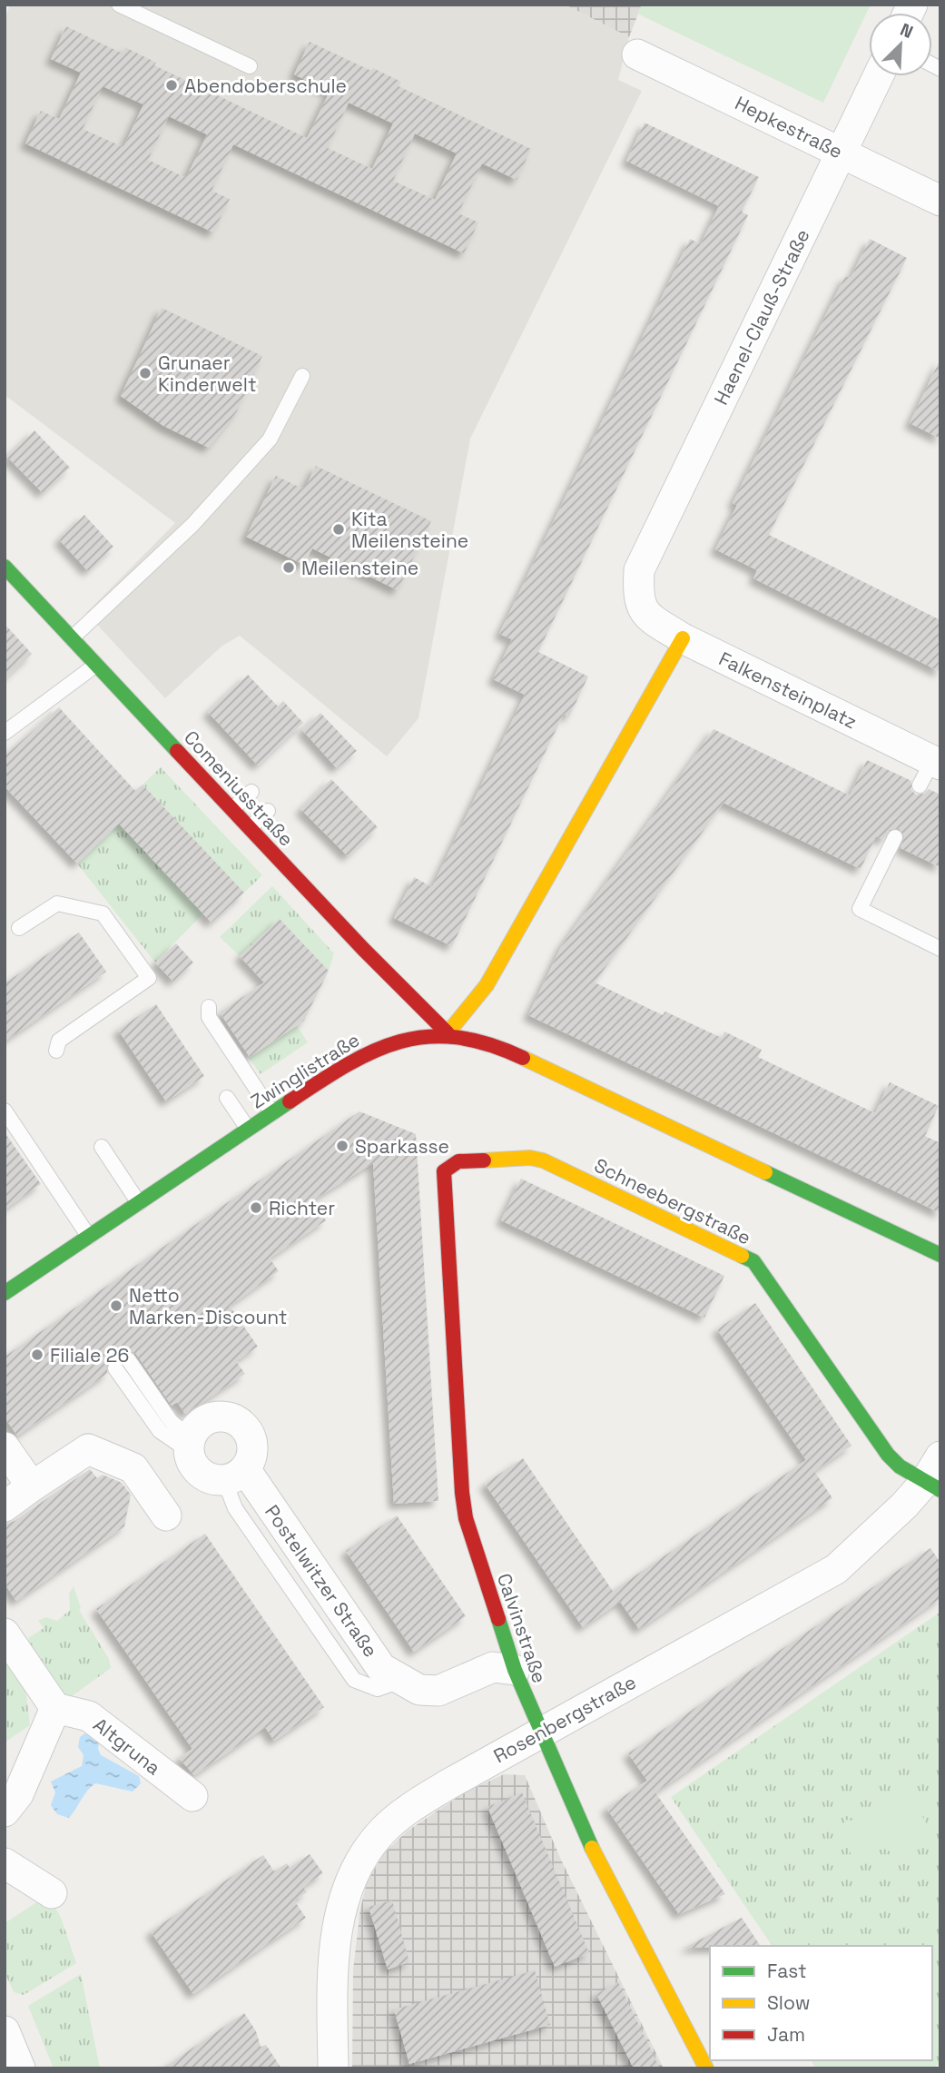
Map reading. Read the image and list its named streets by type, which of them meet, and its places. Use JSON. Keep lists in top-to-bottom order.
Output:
{
  "streets": {
    "street": [
      "Hepkestraße",
      "Haenel-Clauß-Straße",
      "Falkensteinplatz",
      "Comeniusstraße",
      "Zwinglistraße",
      "Schneebergstraße",
      "Postelwitzer Straße",
      "Calvinstraße",
      "Rosenbergstraße",
      "Altgruna"
    ]
  },
  "crossings": [
    ["Hepkestraße", "Haenel-Clauß-Straße"],
    ["Haenel-Clauß-Straße", "Falkensteinplatz"],
    ["Comeniusstraße", "Zwinglistraße"],
    ["Schneebergstraße", "Calvinstraße"],
    ["Schneebergstraße", "Rosenbergstraße"],
    ["Postelwitzer Straße", "Calvinstraße"],
    ["Calvinstraße", "Rosenbergstraße"]
  ],
  "places": [
    "Abendoberschule",
    "Grunaer Kinderwelt",
    "Kita Meilensteine",
    "Meilensteine",
    "Sparkasse",
    "Richter",
    "Netto Marken-Discount",
    "Filiale 26"
  ],
  "legend": ["Fast", "Slow", "Jam"],
  "north": "top right"
}
